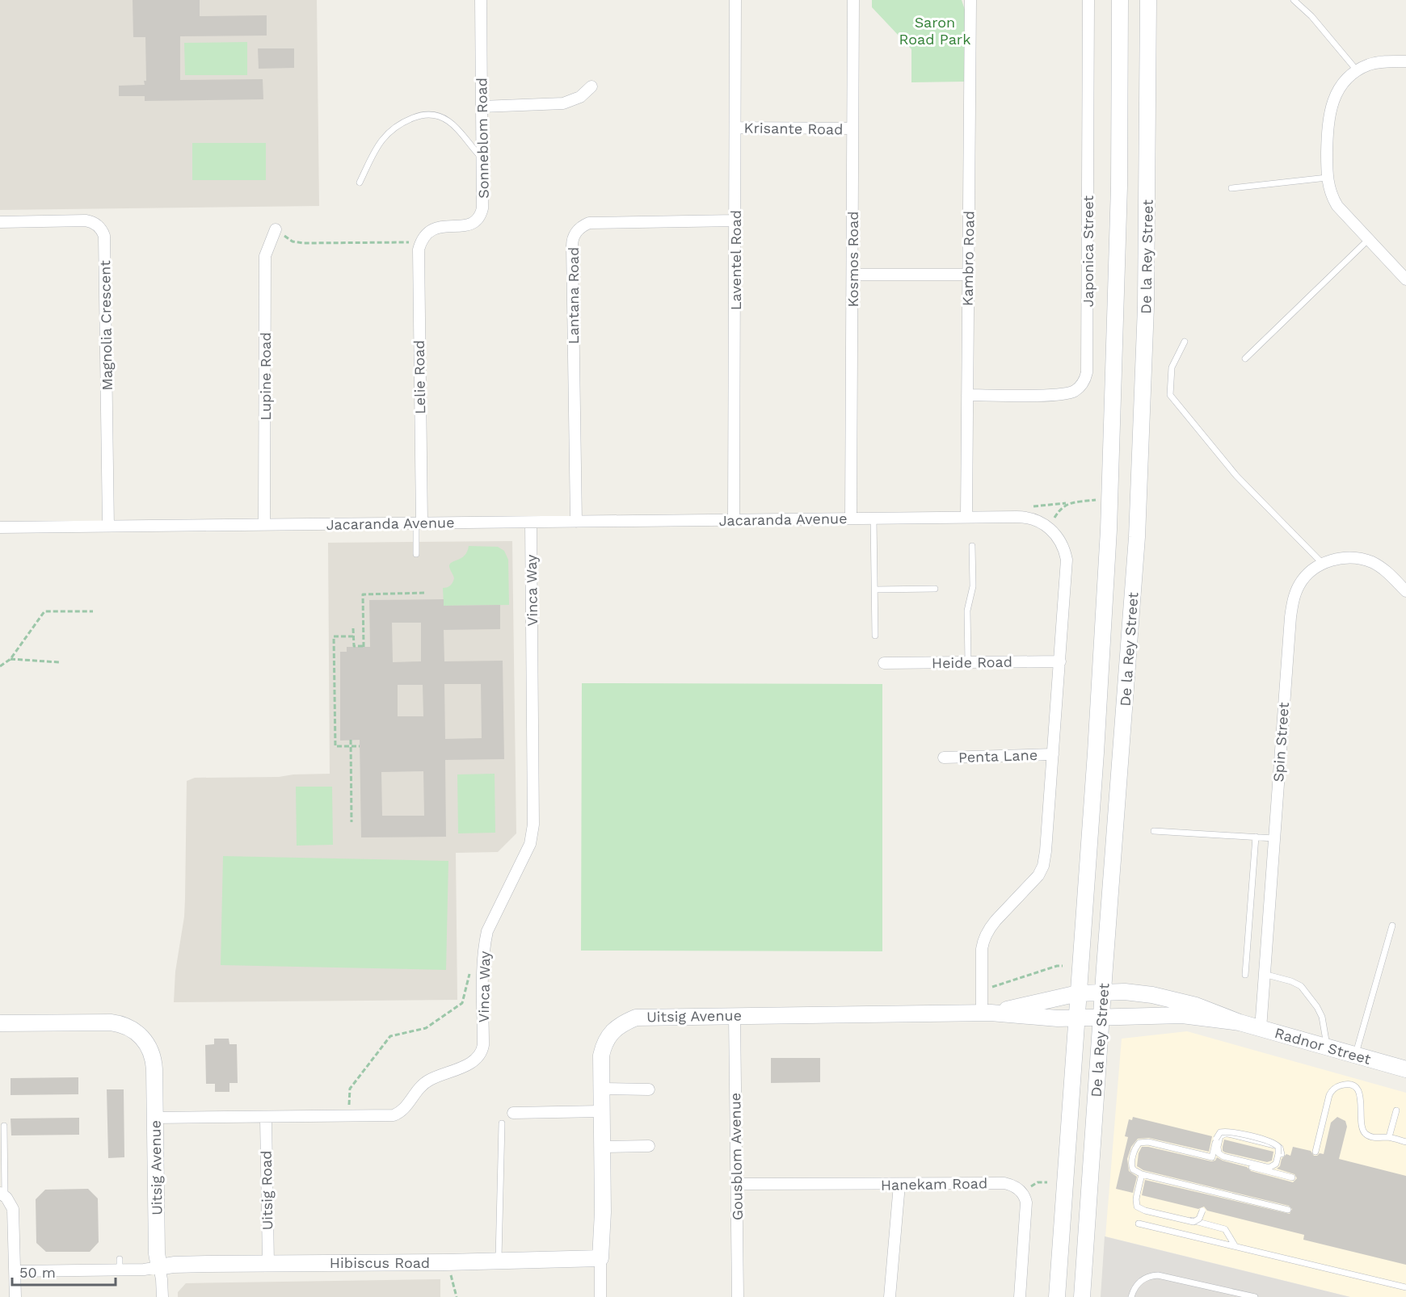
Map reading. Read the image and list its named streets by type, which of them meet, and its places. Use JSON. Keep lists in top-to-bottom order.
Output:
{
  "streets": {
    "main road": [
      "De la Rey Street",
      "Uitsig Avenue",
      "Radnor Street",
      "Hibiscus Road"
    ],
    "street": [
      "Krisante Road",
      "Sonneblom Road",
      "Japonica Street",
      "Kambro Road",
      "Kosmos Road",
      "Laventel Road",
      "Lantana Road",
      "Magnolia Crescent",
      "Lupine Road",
      "Lelie Road",
      "Jacaranda Avenue",
      "Vinca Way",
      "Heide Road",
      "Spin Street",
      "Penta Lane",
      "Gousblom Avenue",
      "Hanekam Road",
      "Uitsig Road"
    ]
  },
  "crossings": [
    ["Krisante Road", "Kosmos Road"],
    ["Krisante Road", "Laventel Road"],
    ["Sonneblom Road", "Lelie Road"],
    ["Japonica Street", "Kambro Road"],
    ["De la Rey Street", "Uitsig Avenue"],
    ["De la Rey Street", "Radnor Street"],
    ["Kambro Road", "Jacaranda Avenue"],
    ["Kosmos Road", "Jacaranda Avenue"],
    ["Laventel Road", "Lantana Road"],
    ["Laventel Road", "Jacaranda Avenue"],
    ["Lantana Road", "Jacaranda Avenue"],
    ["Magnolia Crescent", "Jacaranda Avenue"],
    ["Lupine Road", "Jacaranda Avenue"],
    ["Lelie Road", "Jacaranda Avenue"],
    ["Jacaranda Avenue", "Vinca Way"],
    ["Jacaranda Avenue", "Heide Road"],
    ["Jacaranda Avenue", "Penta Lane"],
    ["Jacaranda Avenue", "Uitsig Avenue"],
    ["Vinca Way", "Uitsig Avenue"],
    ["Vinca Way", "Uitsig Road"],
    ["Spin Street", "Radnor Street"],
    ["Uitsig Avenue", "Radnor Street"],
    ["Uitsig Avenue", "Gousblom Avenue"],
    ["Uitsig Avenue", "Hibiscus Road"],
    ["Gousblom Avenue", "Hanekam Road"],
    ["Uitsig Road", "Hibiscus Road"]
  ],
  "parks": ["Saron Road Park"],
  "scale_bar": "50 m"
}
